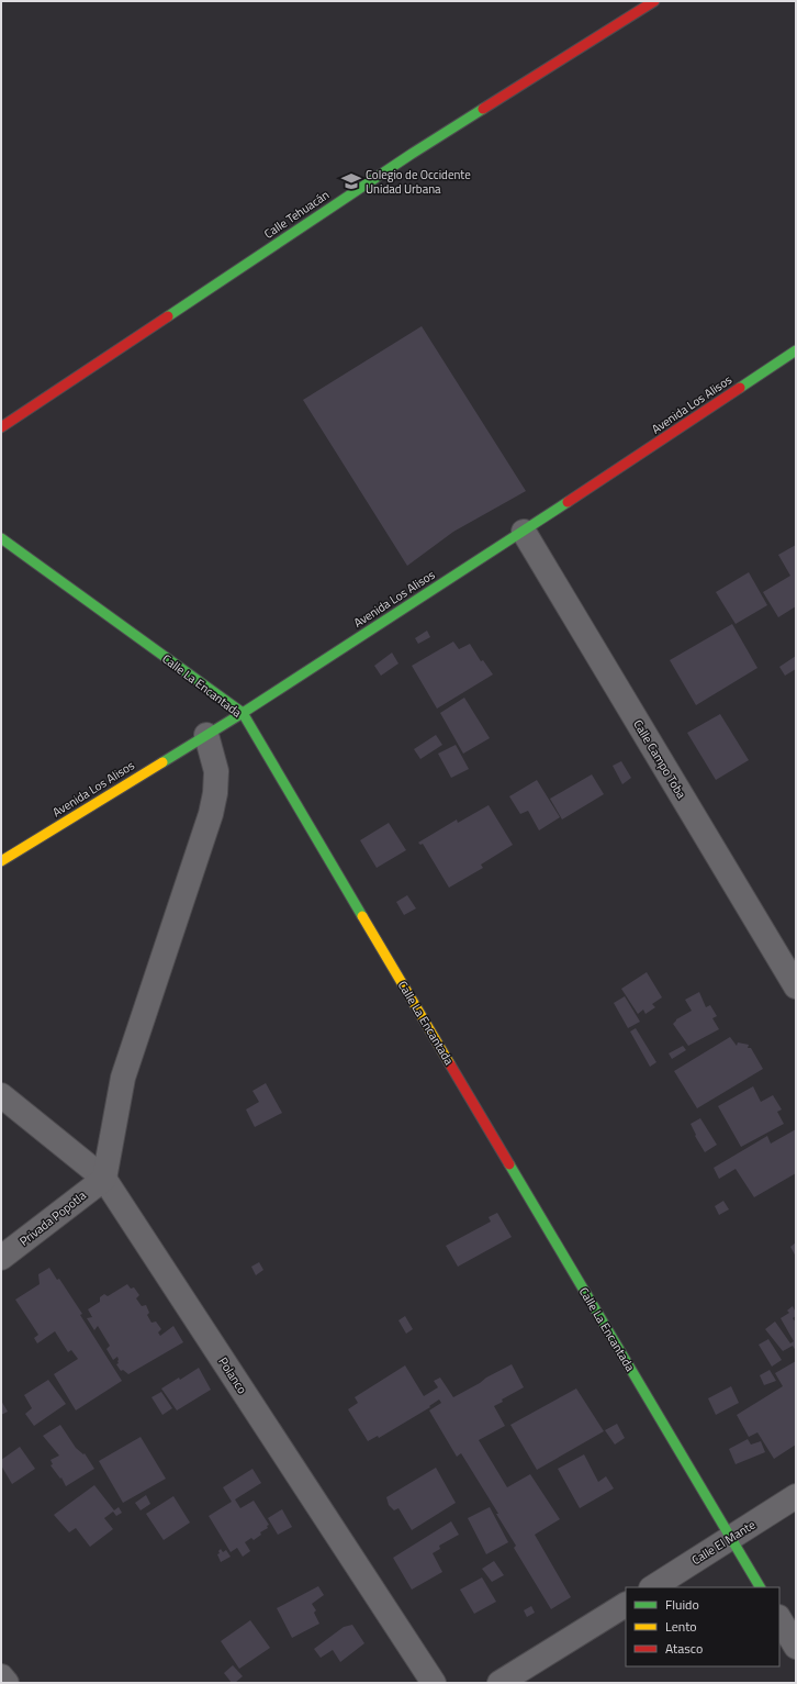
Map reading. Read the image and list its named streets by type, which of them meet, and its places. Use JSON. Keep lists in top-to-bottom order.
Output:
{
  "streets": {
    "street": [
      "Calle Tehuacán",
      "Avenida Los Alisos",
      "Calle La Encantada",
      "Calle Campo Toba",
      "Privada Popotla",
      "Polanco",
      "Calle El Mante"
    ]
  },
  "crossings": [
    ["Avenida Los Alisos", "Calle La Encantada"],
    ["Avenida Los Alisos", "Calle Campo Toba"],
    ["Calle La Encantada", "Calle El Mante"],
    ["Privada Popotla", "Polanco"]
  ],
  "places": {
    "school or university": ["Colegio de Occidente Unidad Urbana"]
  },
  "legend": ["Fluido", "Lento", "Atasco"]
}
